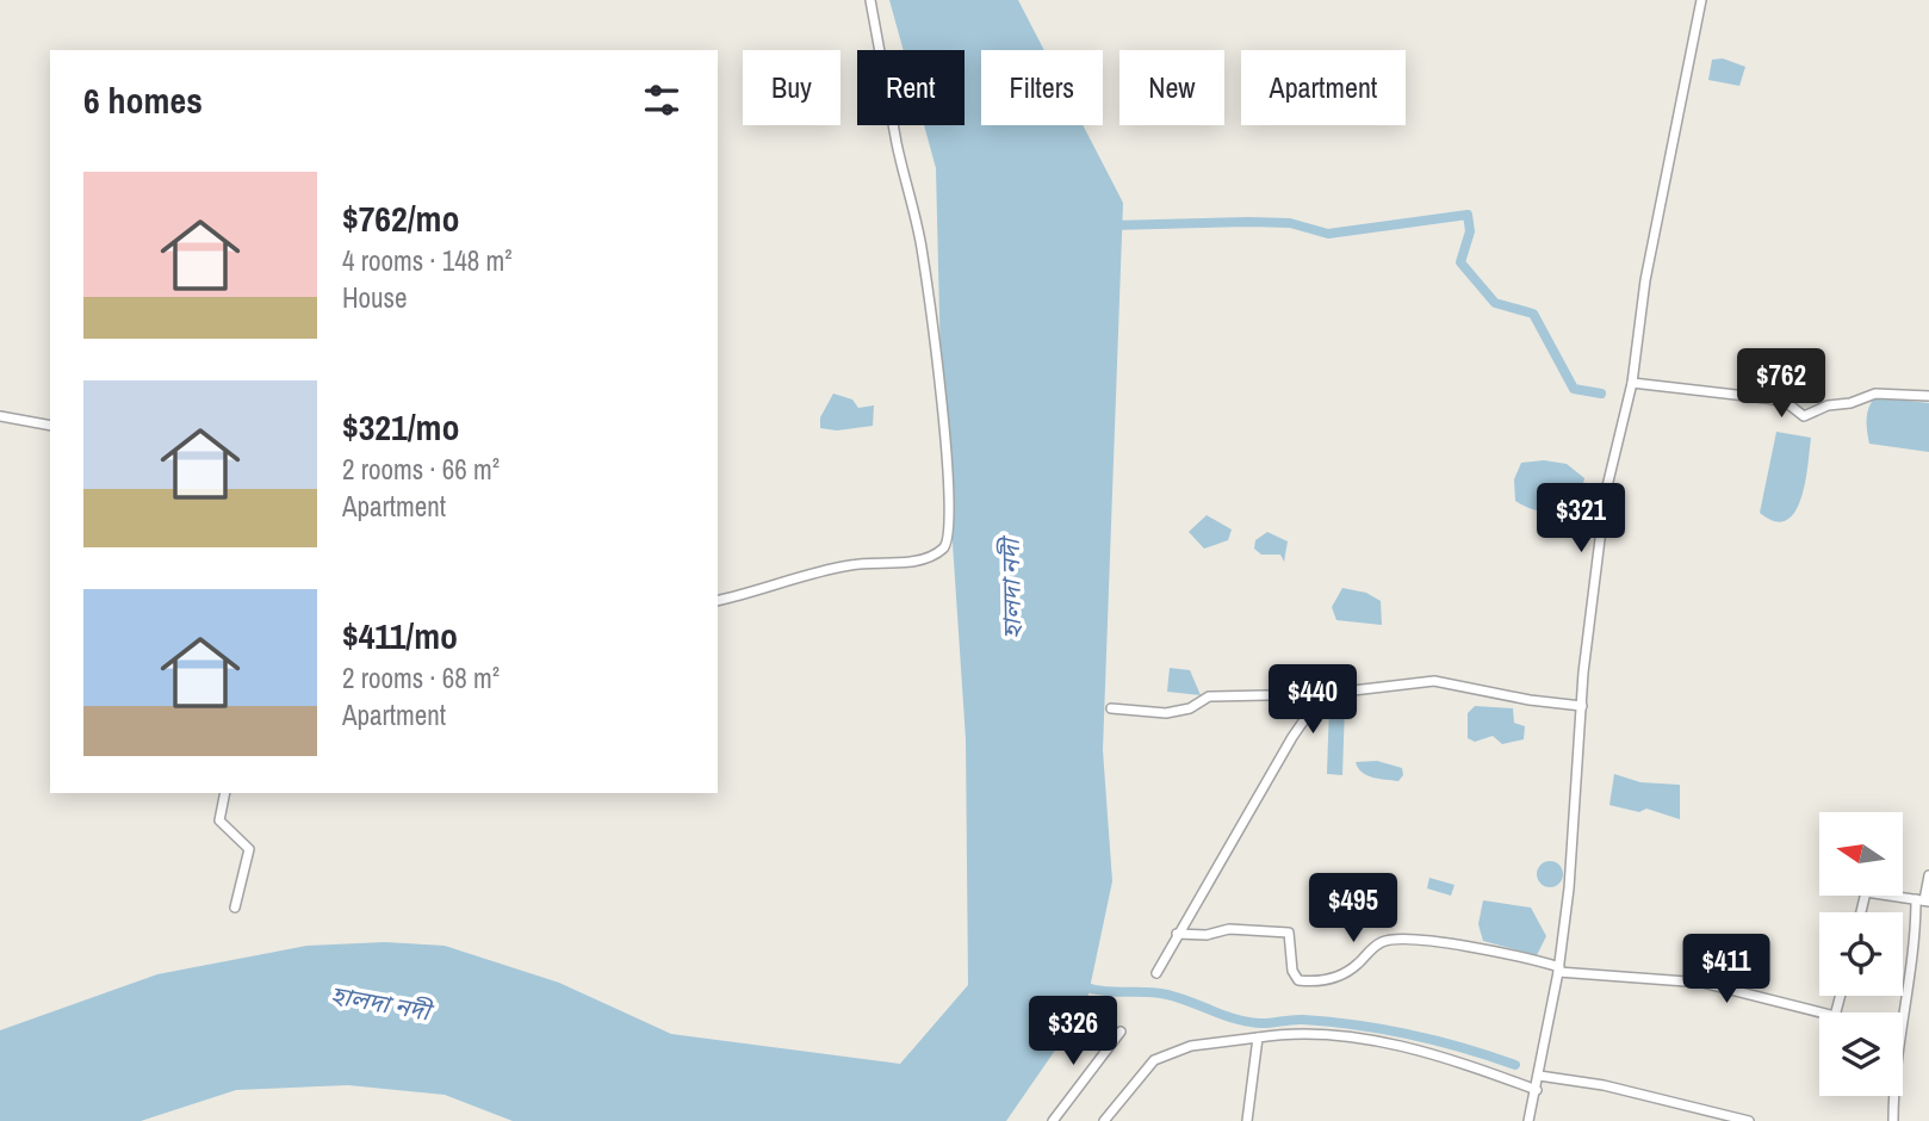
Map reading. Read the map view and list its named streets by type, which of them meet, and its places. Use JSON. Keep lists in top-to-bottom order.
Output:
{
  "water": ["হালদা নদী"],
  "north": "left",
  "page": {
    "chip": [
      "Buy",
      "Rent",
      "Filters",
      "New",
      "Apartment"
    ],
    "heading": "6 homes",
    "list": [
      {
        "name": "$762/mo",
        "note": "4 rooms · 148 m² · House"
      },
      {
        "name": "$321/mo",
        "note": "2 rooms · 66 m² · Apartment"
      },
      {
        "name": "$411/mo",
        "note": "2 rooms · 68 m² · Apartment"
      }
    ],
    "price": [
      "$762",
      "$321",
      "$440",
      "$495",
      "$411",
      "$326"
    ]
  }
}
